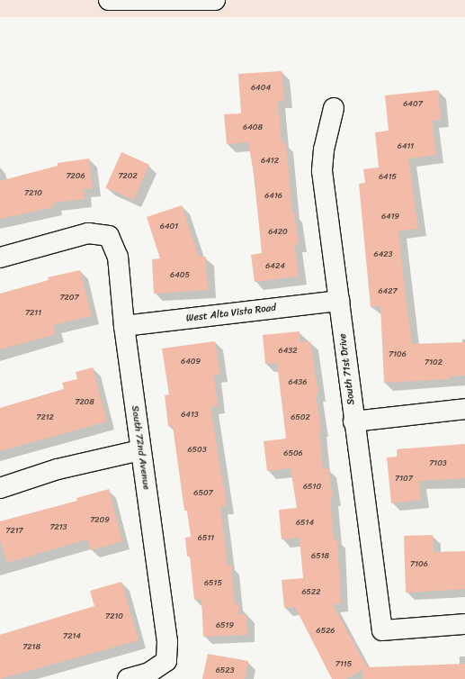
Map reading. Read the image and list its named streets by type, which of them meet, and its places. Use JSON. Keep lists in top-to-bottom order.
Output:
{
  "streets": {
    "street": ["West Alta Vista Road", "South 71st Drive", "South 72nd Avenue"]
  },
  "crossings": [
    ["West Alta Vista Road", "South 71st Drive"],
    ["West Alta Vista Road", "South 72nd Avenue"]
  ],
  "house_numbers": [
    "6404",
    "6407",
    "6408",
    "6411",
    "6412",
    "7206",
    "7202",
    "6415",
    "7210",
    "6416",
    "6419",
    "6401",
    "6420",
    "6423",
    "6424",
    "6405",
    "6427",
    "7207",
    "7211",
    "6432",
    "7106",
    "6409",
    "7102",
    "6436",
    "7208",
    "6413",
    "7212",
    "6502",
    "6503",
    "6506",
    "7103",
    "7107",
    "6510",
    "6507",
    "7209",
    "6514",
    "7213",
    "7217",
    "6511",
    "6518",
    "7106",
    "6515",
    "6522",
    "7210",
    "6519",
    "6526",
    "7214",
    "7218",
    "7115",
    "6523"
  ]
}
